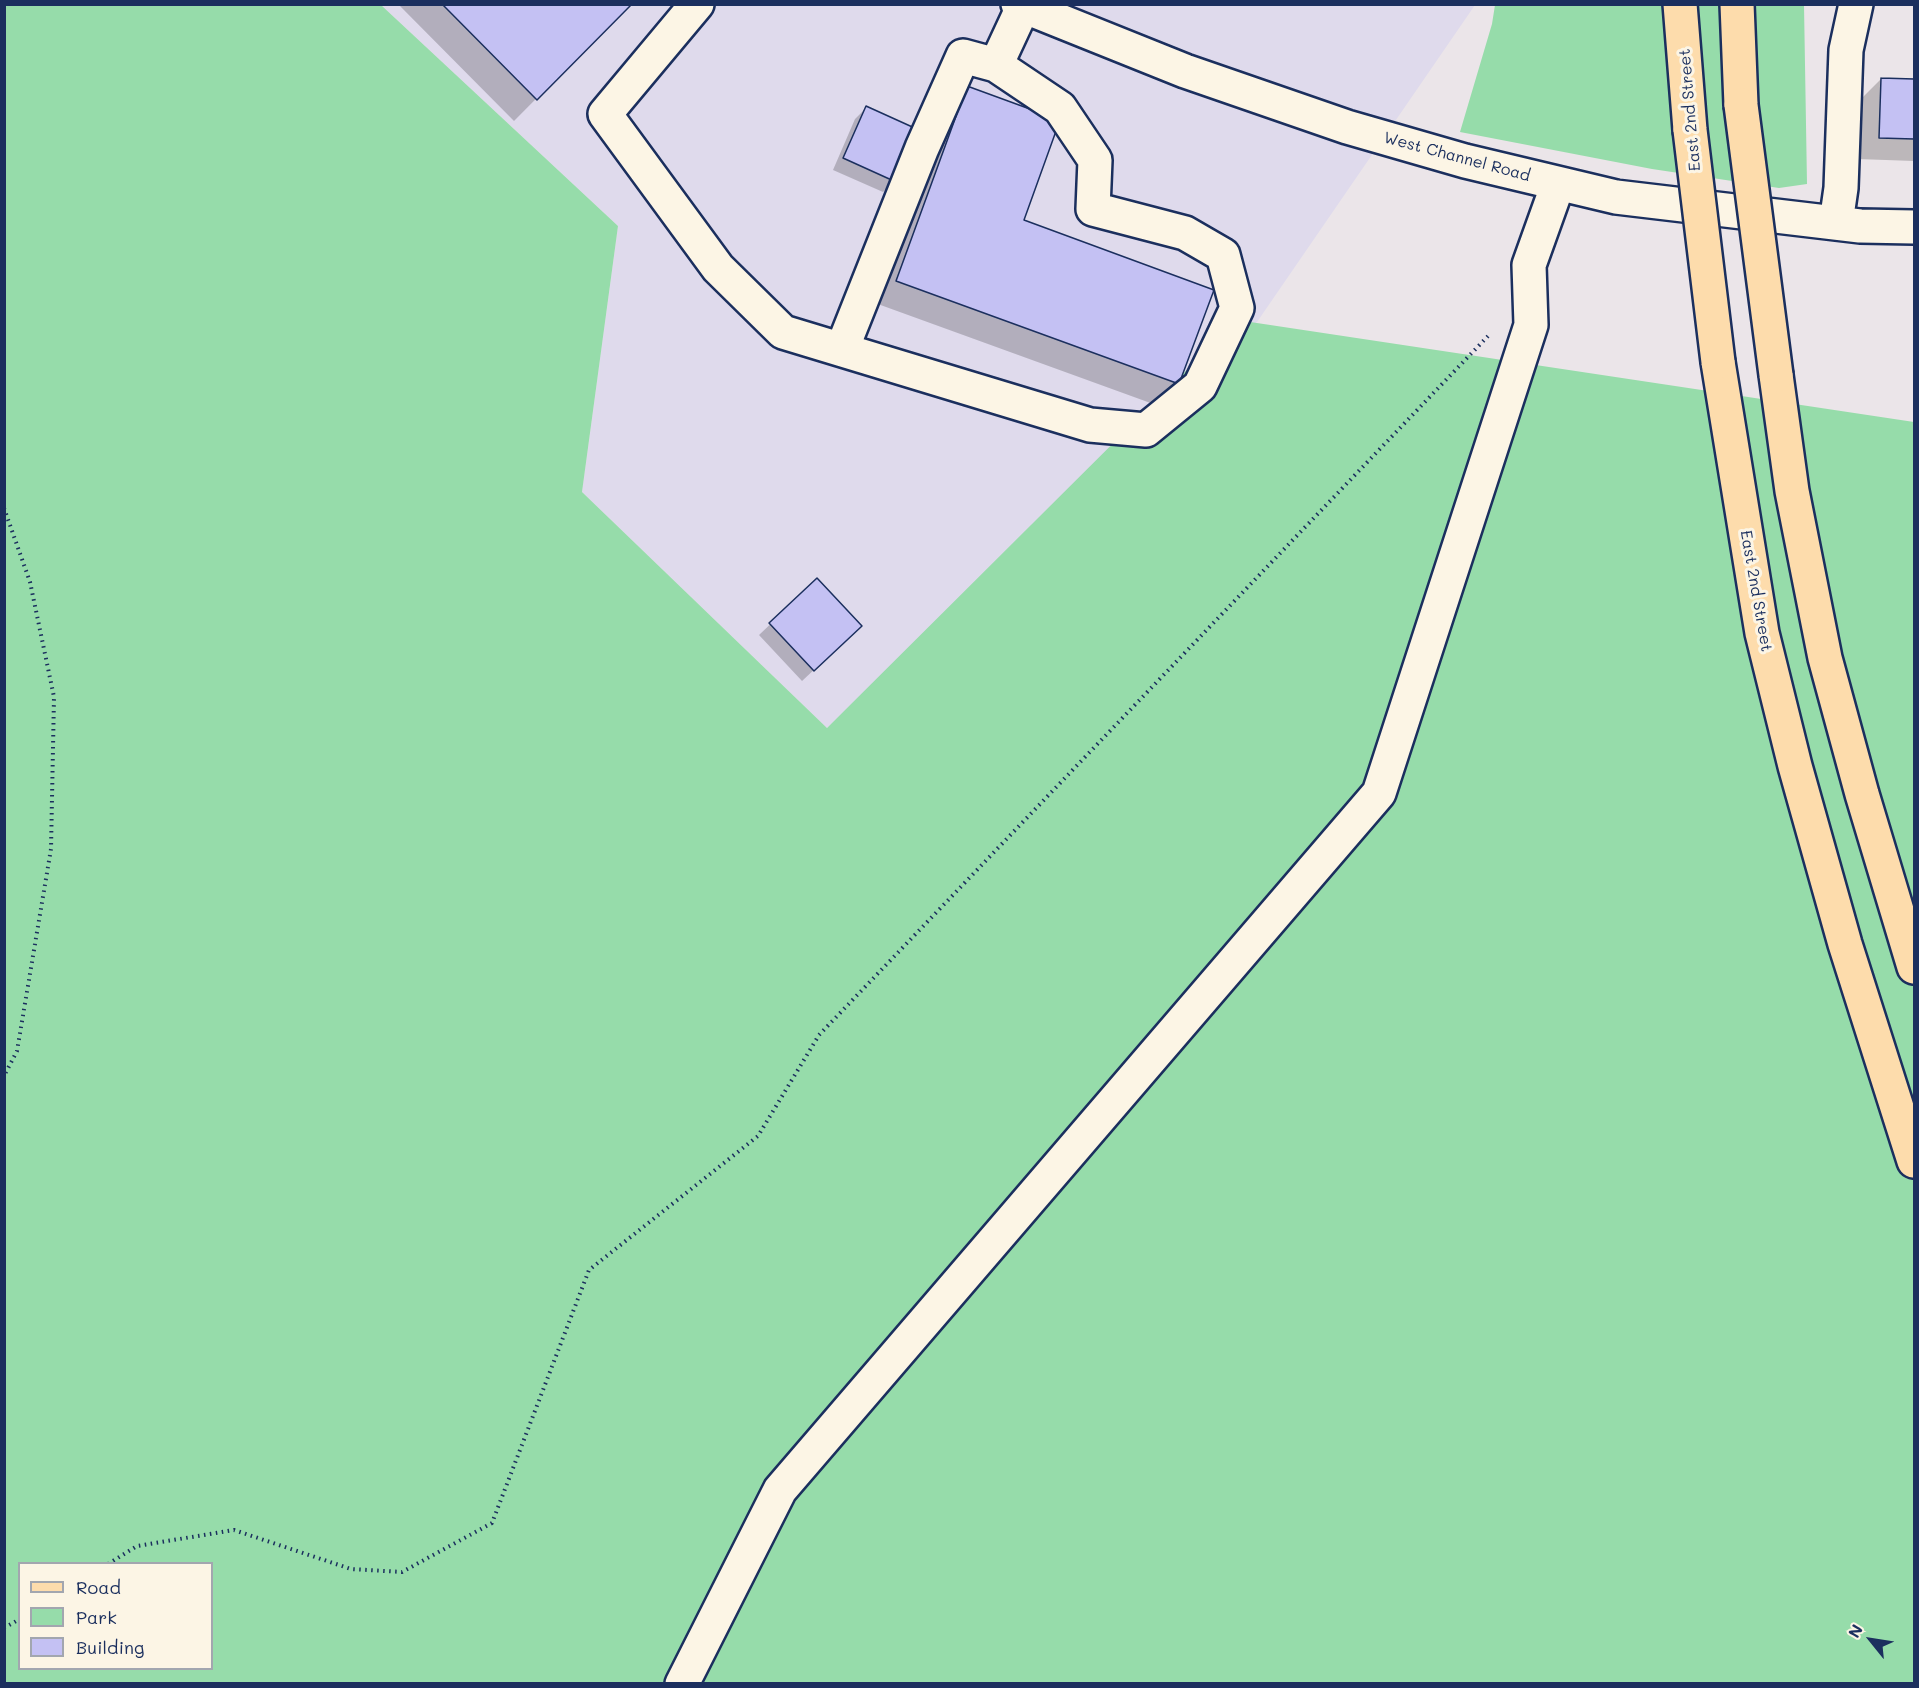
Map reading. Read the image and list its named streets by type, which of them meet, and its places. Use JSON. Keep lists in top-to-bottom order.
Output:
{
  "streets": {
    "main road": ["East 2nd Street"],
    "street": ["West Channel Road"]
  },
  "legend": ["Road", "Park", "Building"],
  "north": "top left"
}
